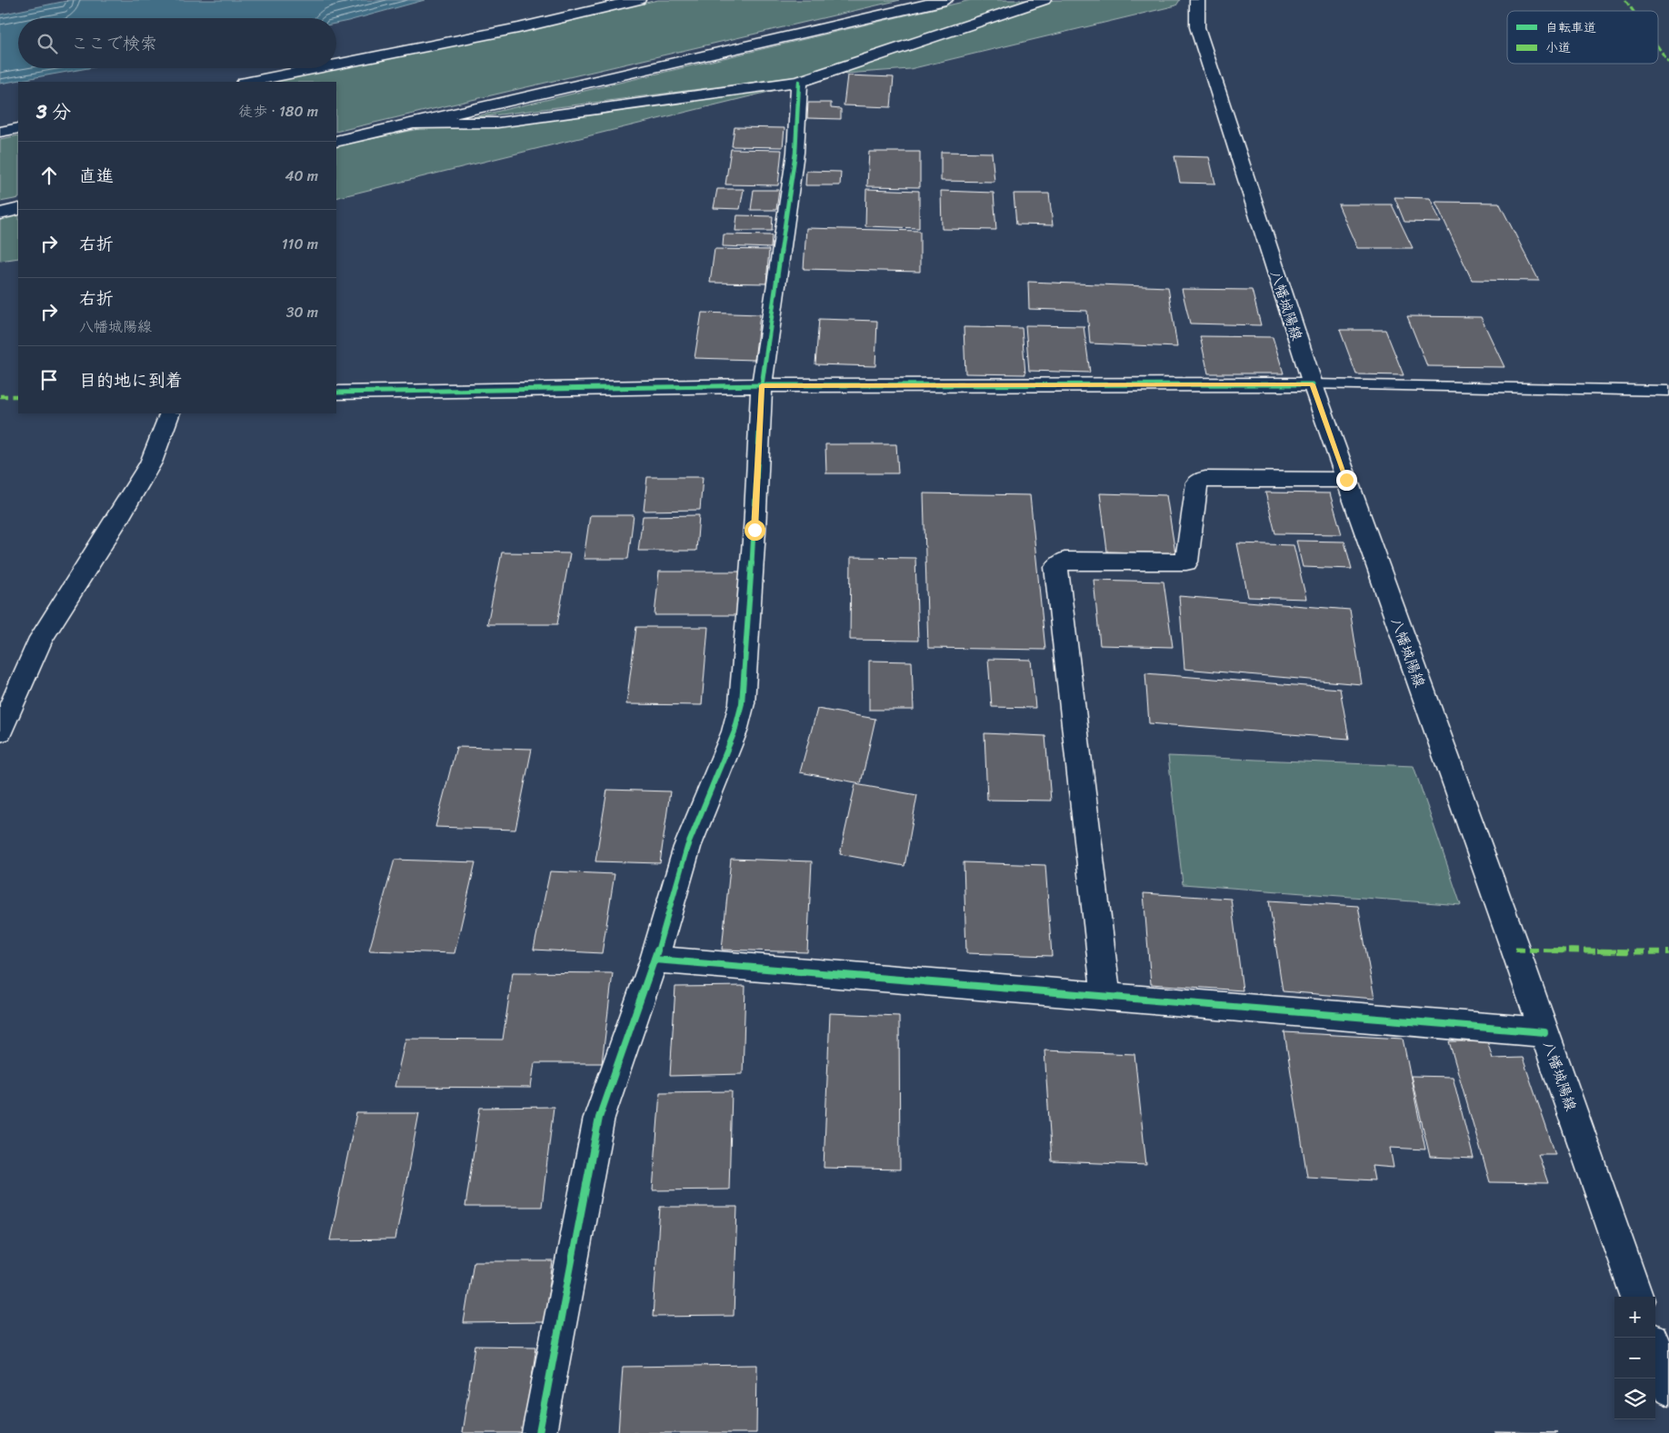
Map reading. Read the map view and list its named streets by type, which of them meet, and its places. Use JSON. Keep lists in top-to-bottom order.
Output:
{
  "streets": {
    "street": ["八幡城陽線"]
  },
  "legend": ["自転車道", "小道"],
  "page": {
    "search": "ここで検索",
    "heading": ["3 分", "徒歩 · 180 m"],
    "list": [
      ["直進", "40 m"],
      ["右折", "110 m"],
      ["右折", "八幡城陽線", "30 m"],
      "目的地に到着"
    ],
    "map_buttons": ["+", "−"]
  }
}
